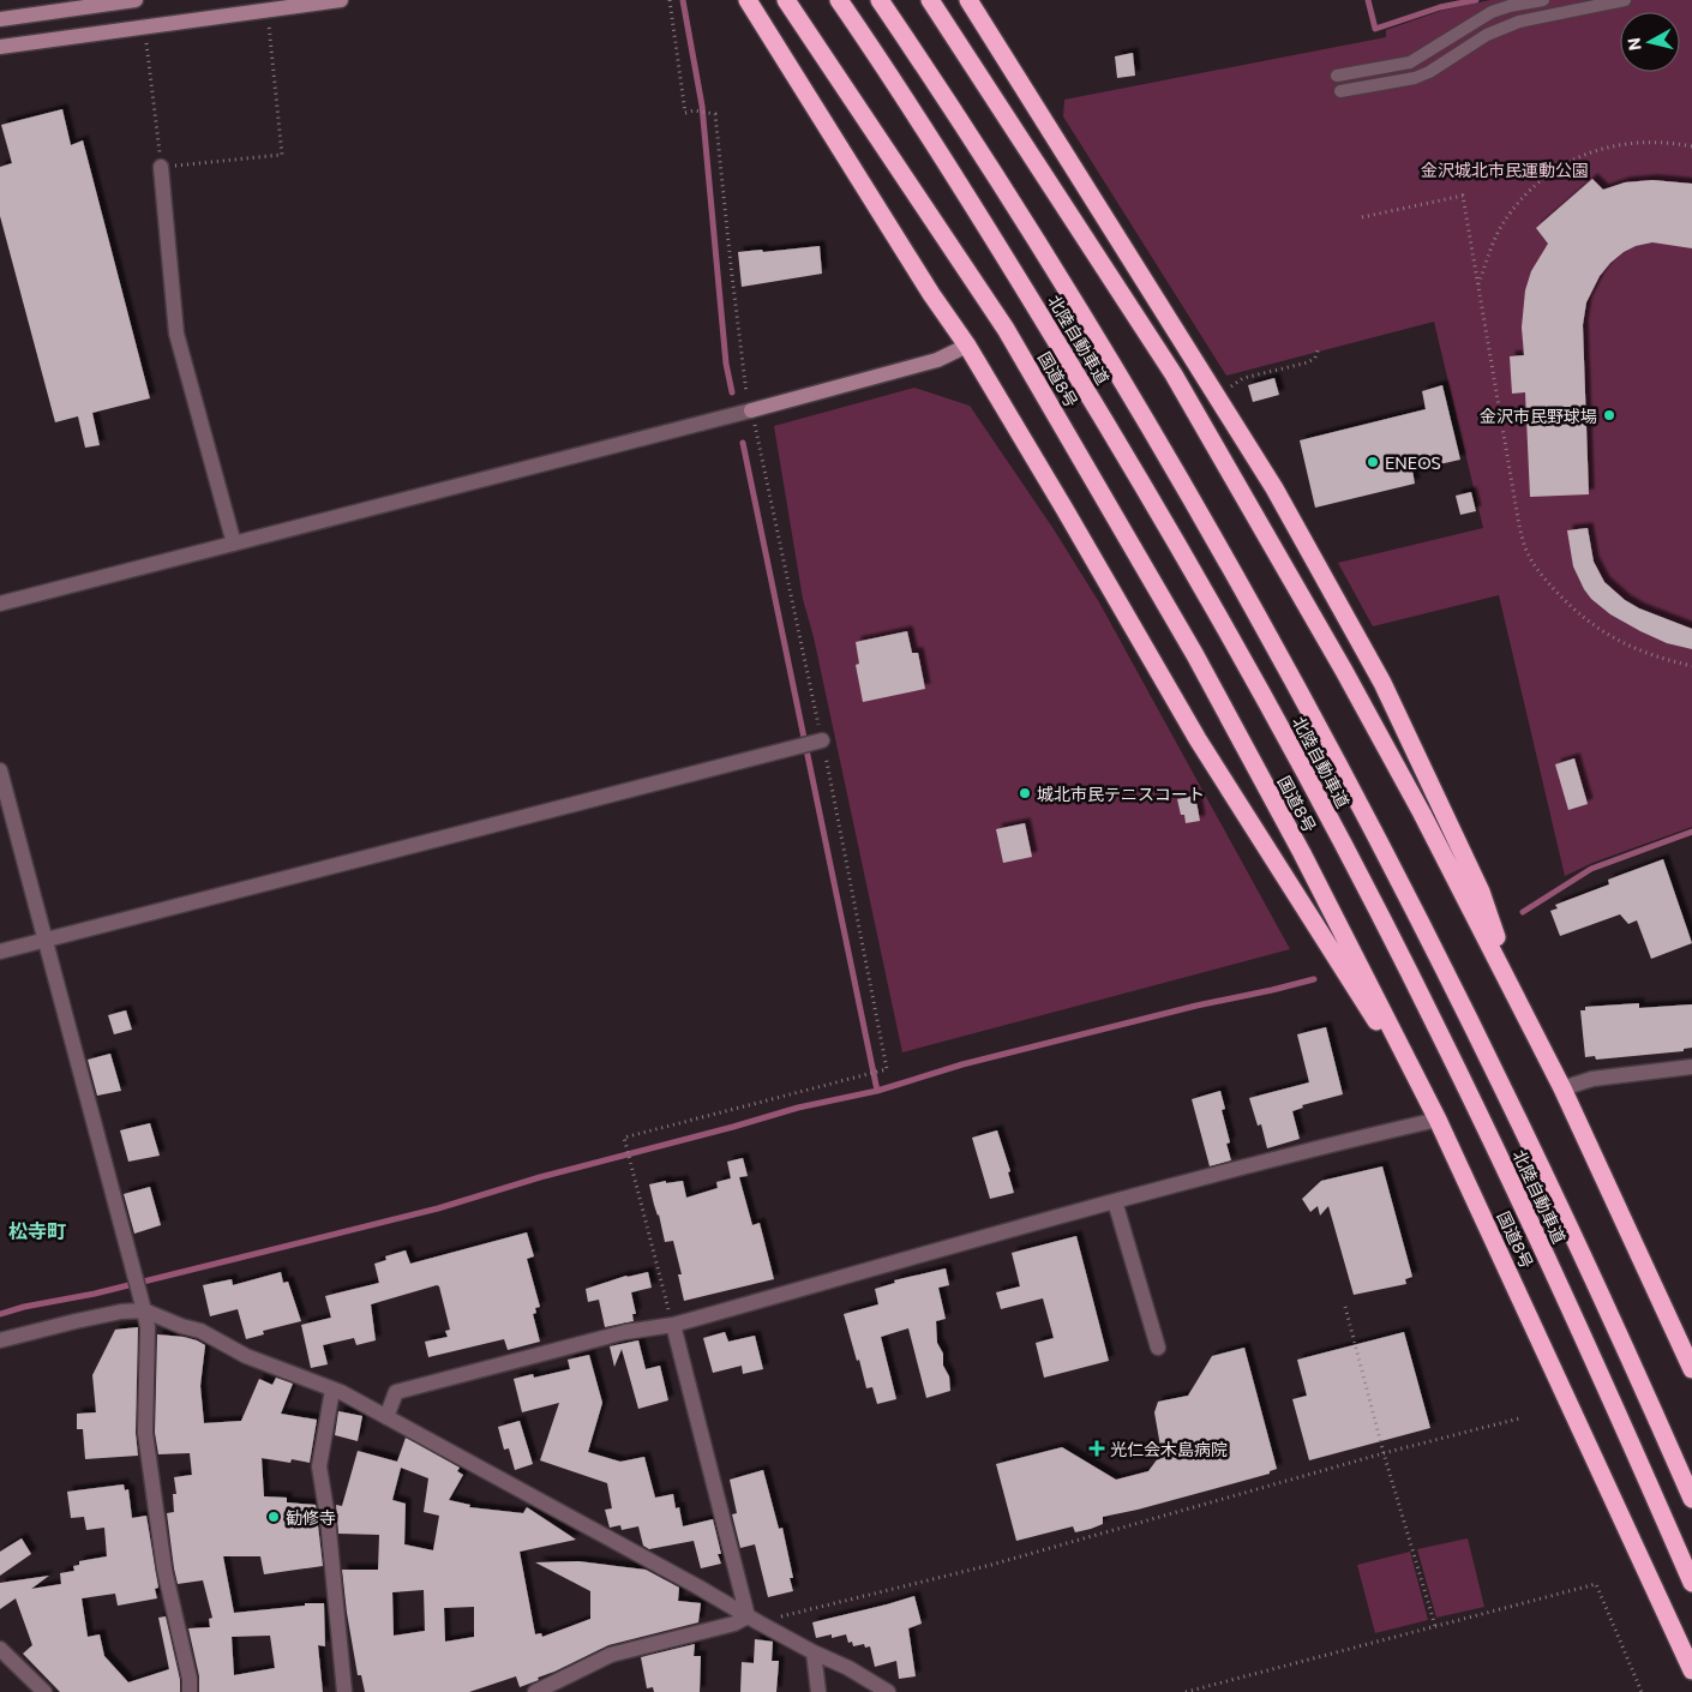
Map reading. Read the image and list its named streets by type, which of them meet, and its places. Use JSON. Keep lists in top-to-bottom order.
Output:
{
  "streets": {
    "highway": ["北陸自動車道", "国道8号"]
  },
  "districts": ["松寺町"],
  "parks": ["金沢城北市民運動公園"],
  "places": {
    "other": [
      "金沢市民野球場",
      "ENEOS",
      "城北市民テニスコート",
      "勧修寺"
    ],
    "health": ["光仁会木島病院"]
  },
  "north": "left"
}
